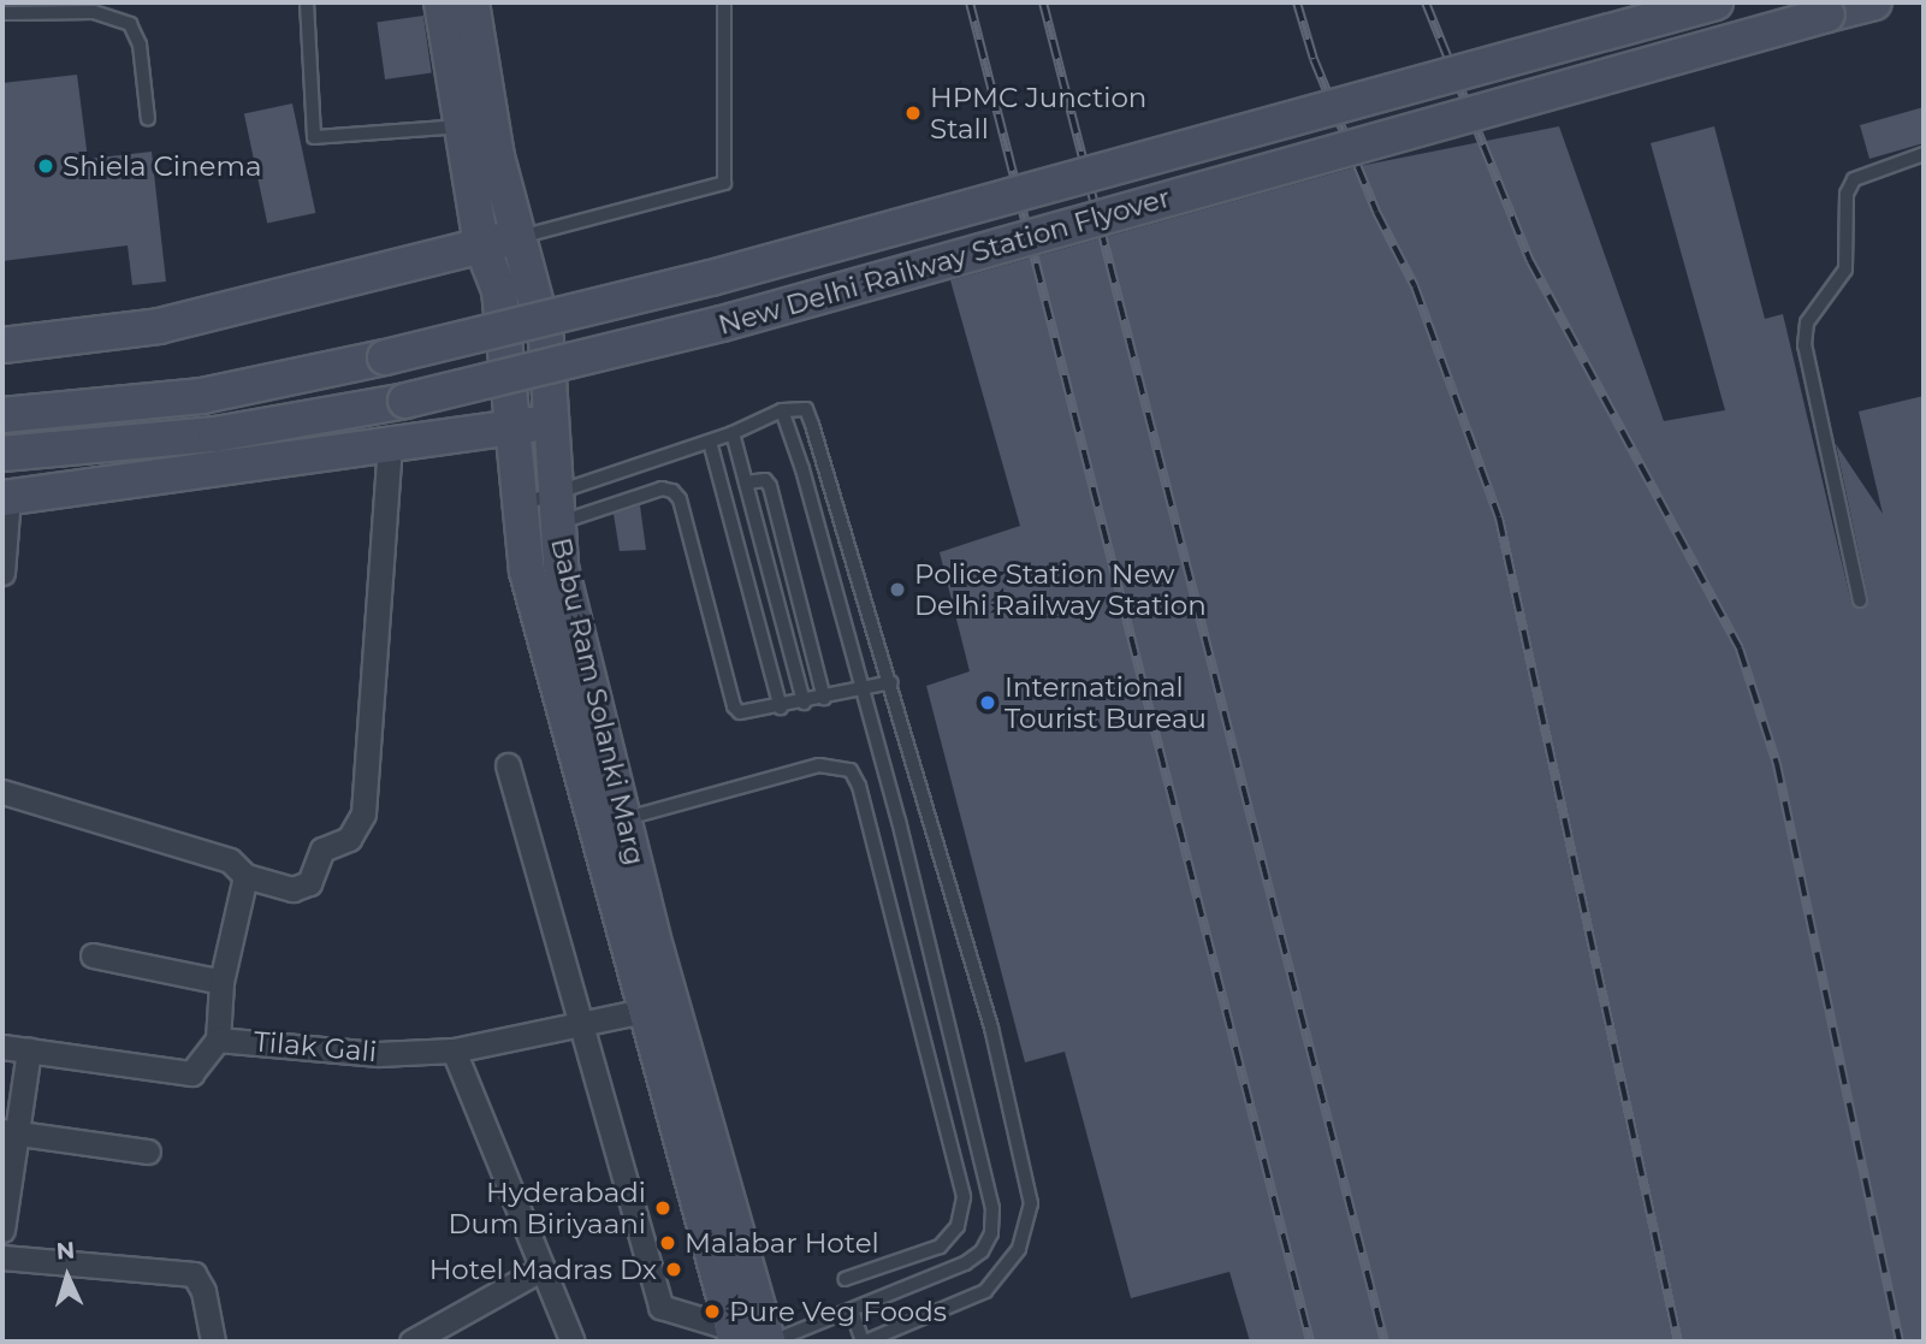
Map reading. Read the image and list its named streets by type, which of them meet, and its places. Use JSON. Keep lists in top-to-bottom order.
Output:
{
  "streets": {
    "main road": ["New Delhi Railway Station Flyover", "Babu Ram Solanki Marg"],
    "street": ["Tilak Gali"]
  },
  "crossings": [
    ["Babu Ram Solanki Marg", "Tilak Gali"]
  ],
  "places": [
    "HPMC Junction Stall",
    "Shiela Cinema",
    "Police Station New Delhi Railway Station",
    "International Tourist Bureau",
    "Hyderabadi Dum Biriyaani",
    "Malabar Hotel",
    "Hotel Madras Dx",
    "Pure Veg Foods"
  ],
  "north": "top"
}
